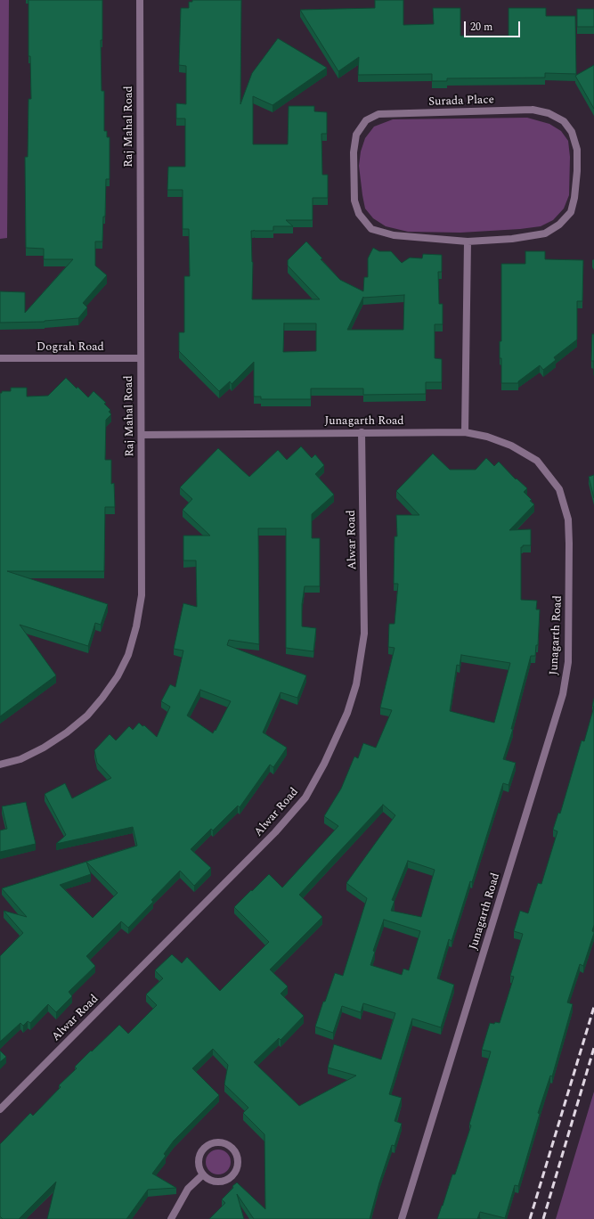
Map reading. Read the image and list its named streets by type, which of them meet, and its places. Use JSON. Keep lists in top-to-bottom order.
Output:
{
  "streets": {
    "street": [
      "Surada Place",
      "Raj Mahal Road",
      "Dograh Road",
      "Junagarth Road",
      "Alwar Road"
    ]
  },
  "crossings": [
    ["Raj Mahal Road", "Dograh Road"],
    ["Raj Mahal Road", "Junagarth Road"],
    ["Junagarth Road", "Alwar Road"]
  ],
  "scale_bar": "20 m"
}
